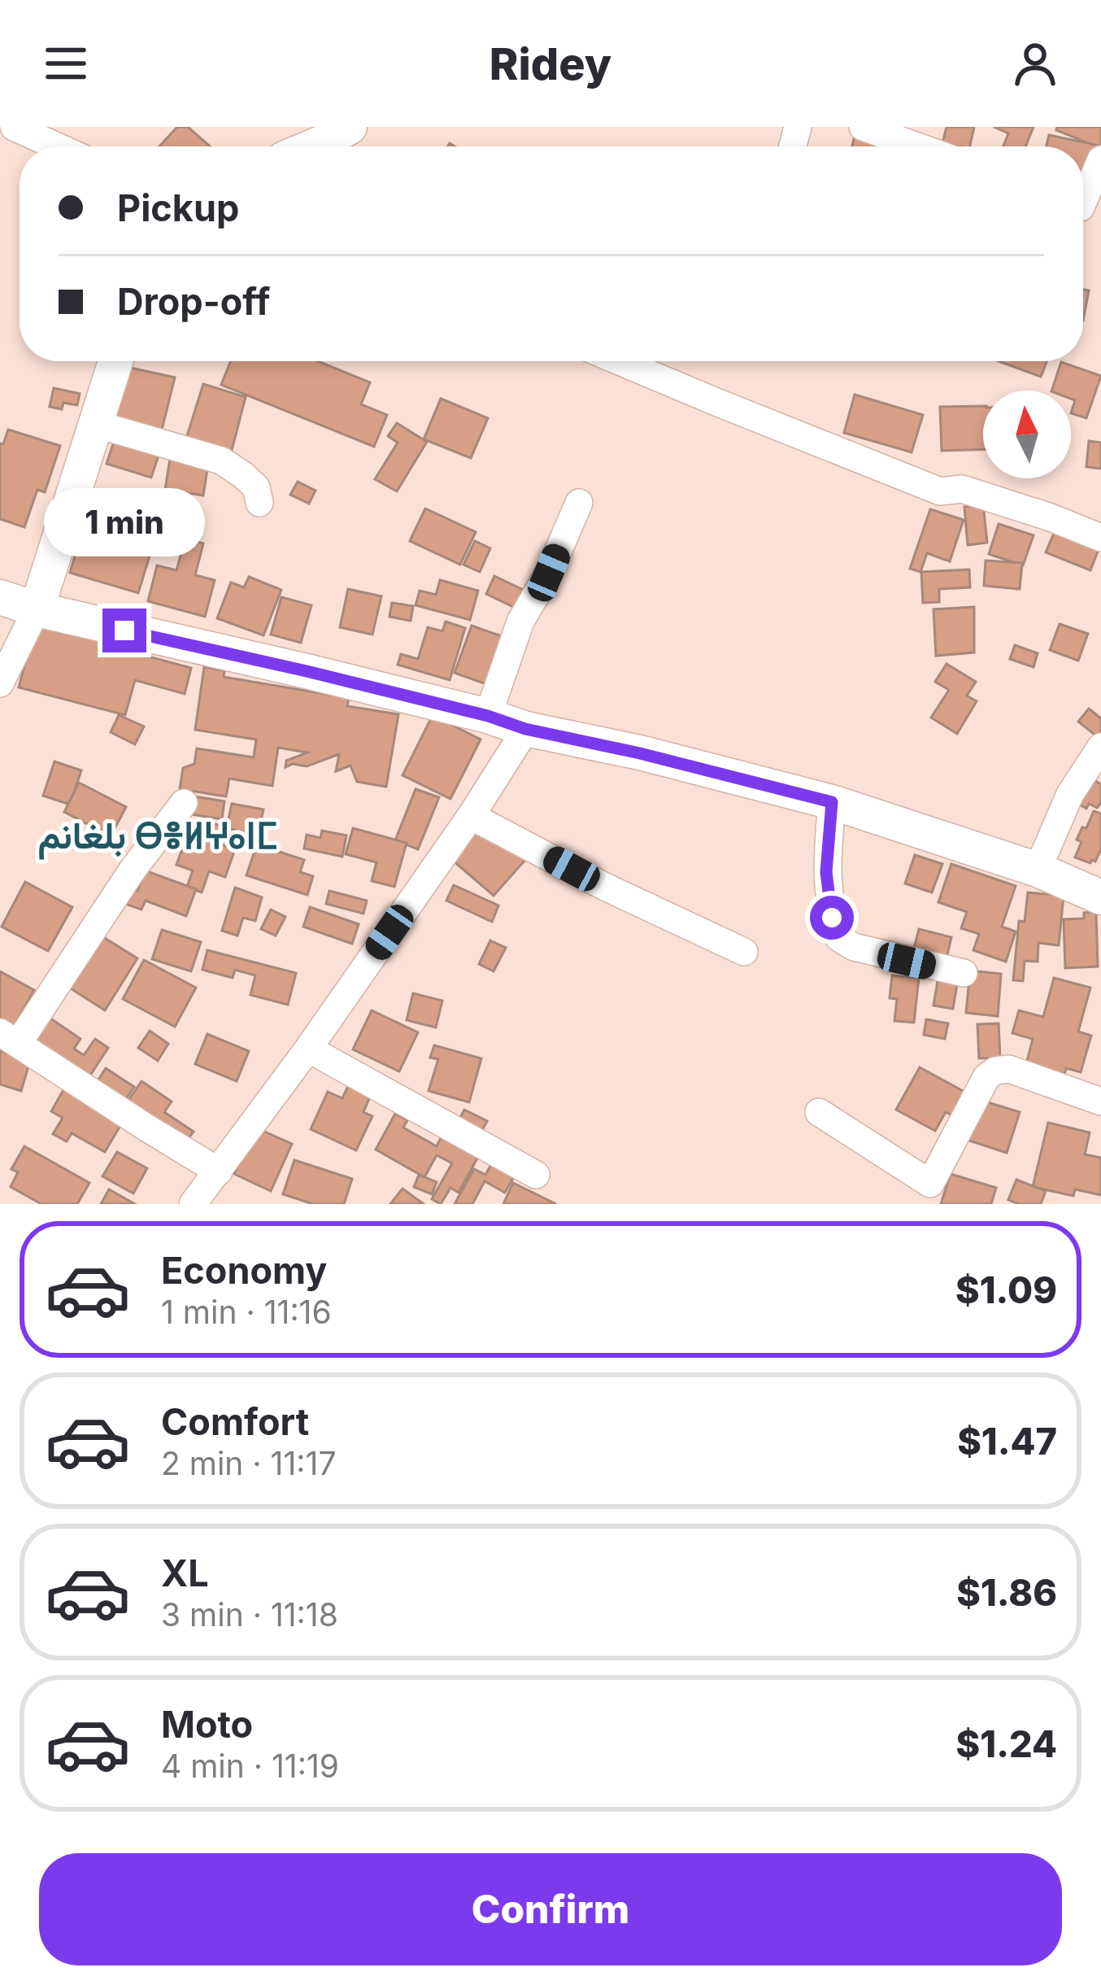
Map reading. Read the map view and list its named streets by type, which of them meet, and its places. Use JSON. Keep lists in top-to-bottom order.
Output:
{
  "districts": ["بلغانم ⴱⴻⵍⵖⴰⵏⵎ"],
  "north": "top",
  "page": {
    "header": "Ridey",
    "banner": ["Pickup", "Drop-off"],
    "bubble": "1 min",
    "list": [
      {
        "name": "Economy",
        "note": "1 min · 11:16",
        "value": "$1.09"
      },
      {
        "name": "Comfort",
        "note": "2 min · 11:17",
        "value": "$1.47"
      },
      {
        "name": "XL",
        "note": "3 min · 11:18",
        "value": "$1.86"
      },
      {
        "name": "Moto",
        "note": "4 min · 11:19",
        "value": "$1.24"
      }
    ],
    "buttons": "Confirm"
  }
}
